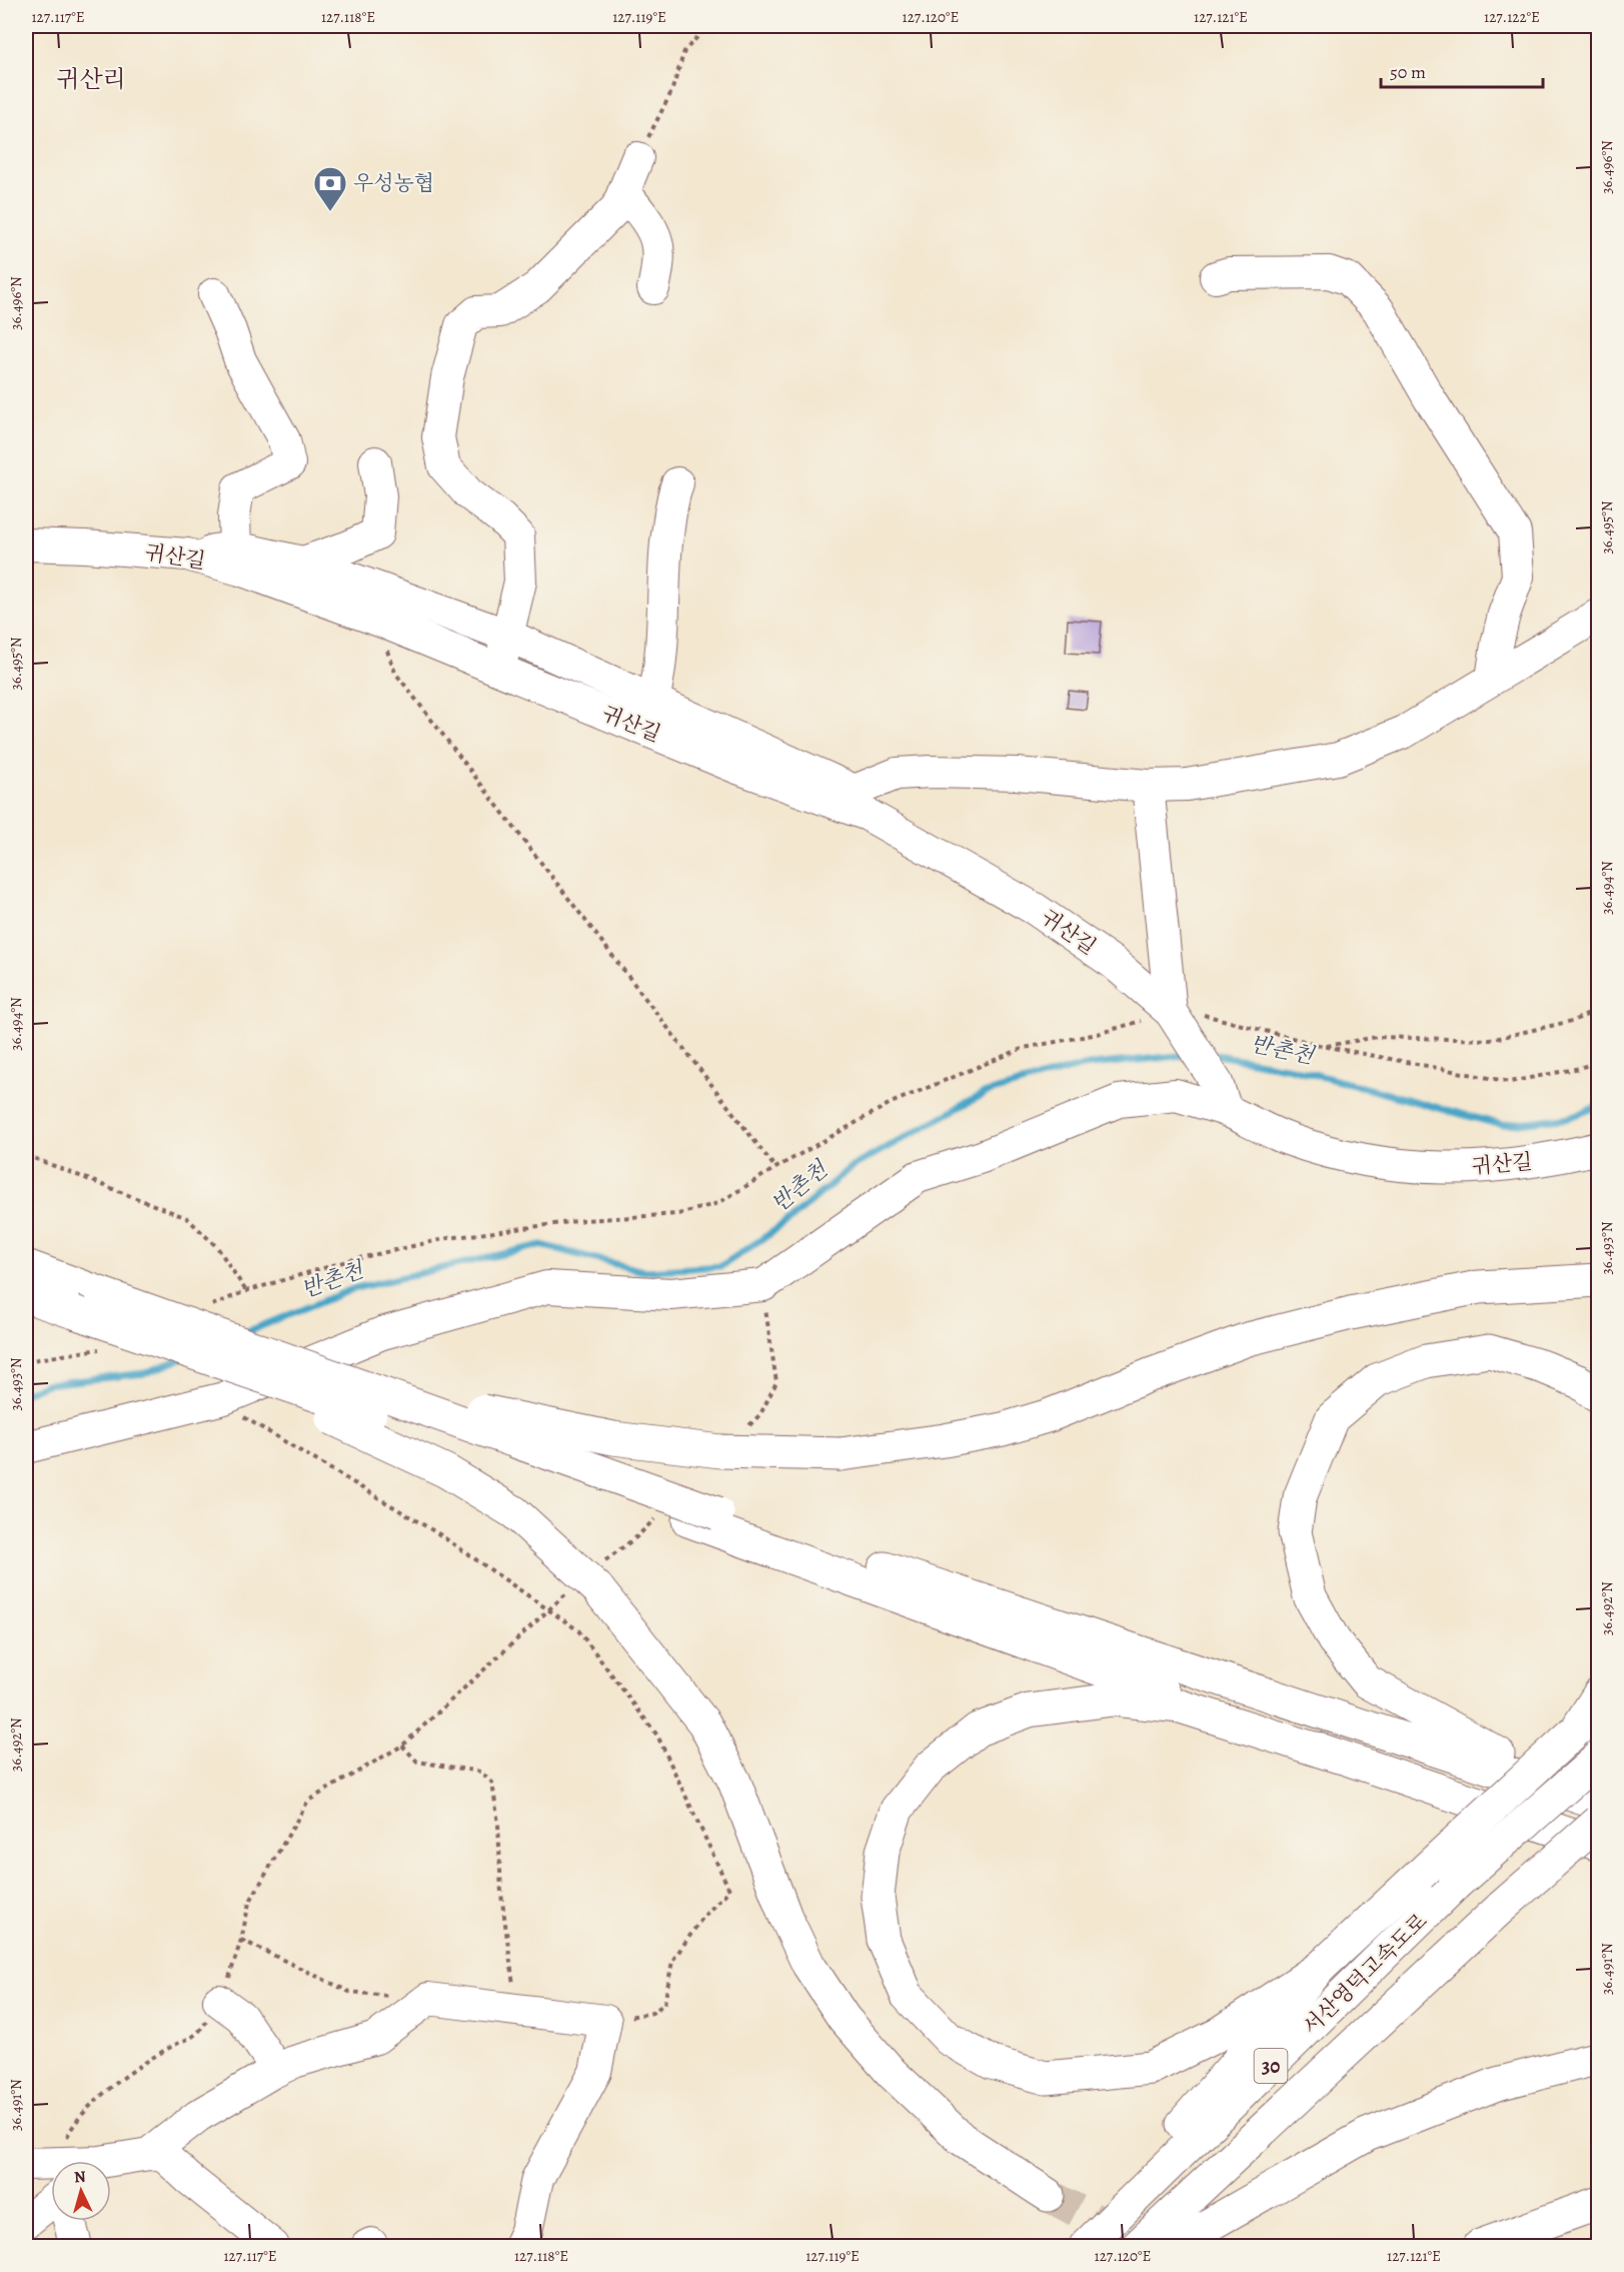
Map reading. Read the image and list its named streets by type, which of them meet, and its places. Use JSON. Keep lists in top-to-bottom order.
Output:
{
  "streets": {
    "highway": ["서산영덕고속도로", "30"],
    "street": ["귀산길"]
  },
  "districts": ["귀산리"],
  "water": ["반촌천"],
  "places": {
    "bank": ["우성농협"]
  },
  "scale_bar": "50 m",
  "north": "top",
  "coordinates": [
    "127.117°E",
    "127.118°E",
    "127.119°E",
    "127.120°E",
    "127.121°E",
    "127.122°E",
    "36.496°N",
    "36.495°N",
    "36.494°N",
    "36.493°N",
    "36.492°N",
    "36.491°N"
  ]
}
